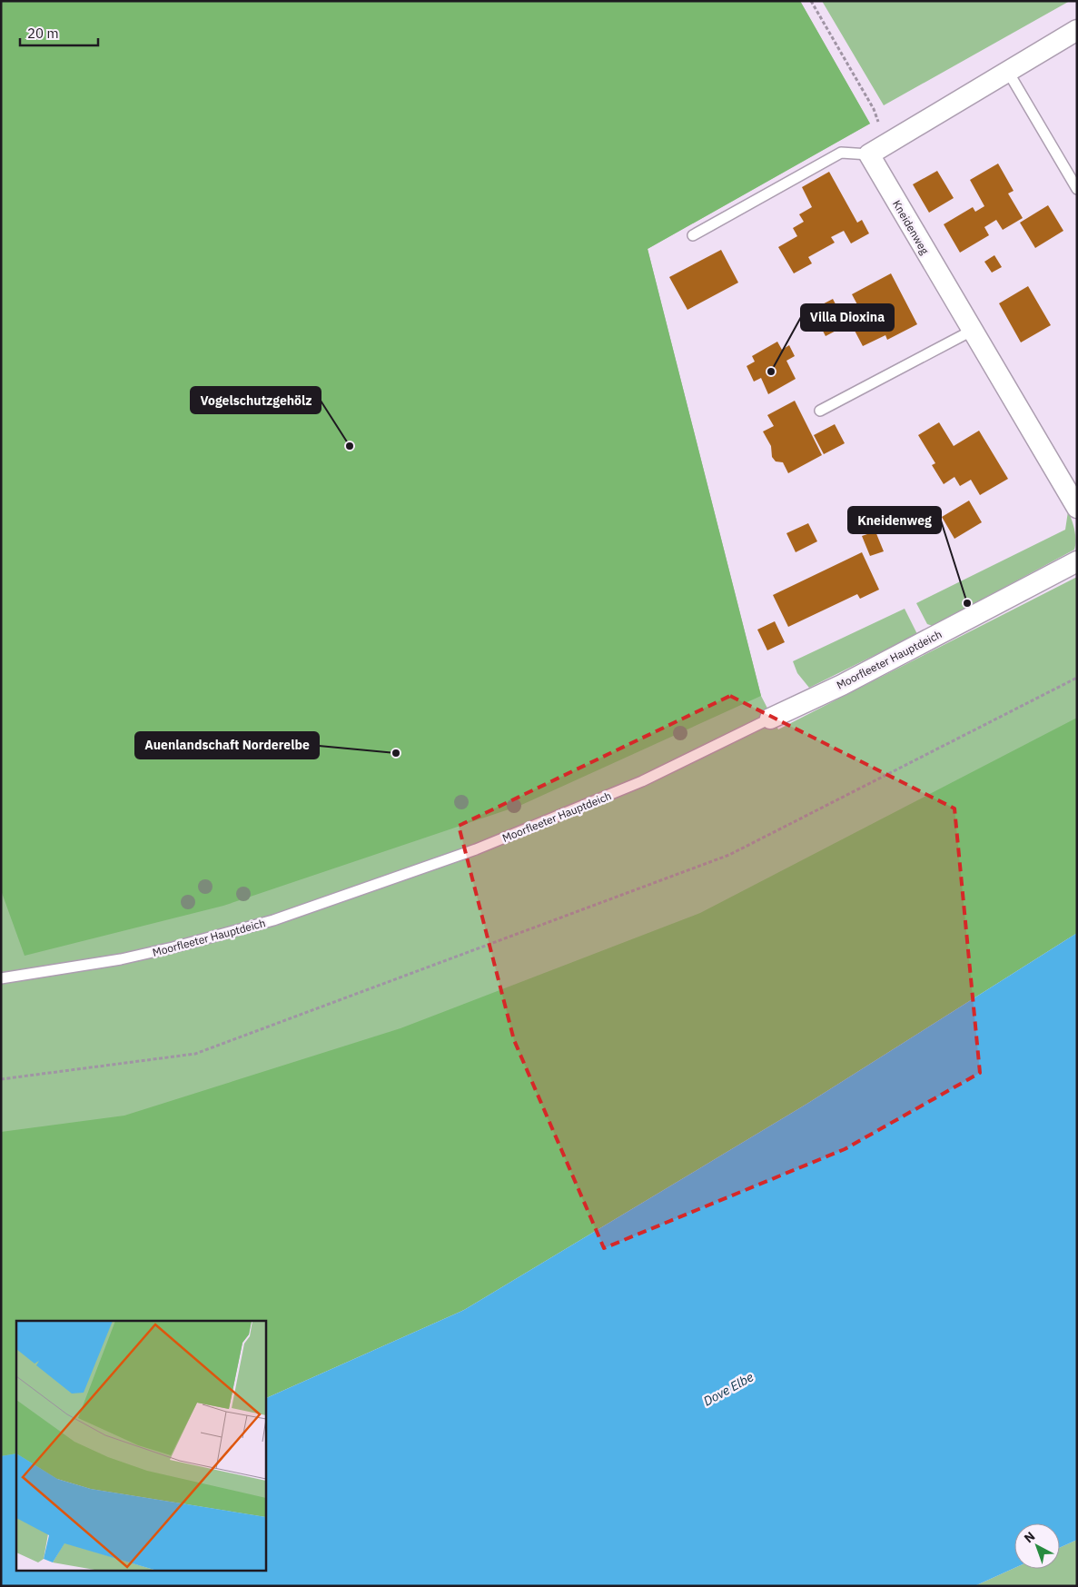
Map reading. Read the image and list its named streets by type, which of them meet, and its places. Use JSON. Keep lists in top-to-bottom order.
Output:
{
  "streets": {
    "street": ["Kneidenweg", "Moorfleeter Hauptdeich"]
  },
  "water": ["Dove Elbe"],
  "places": [
    "Villa Dioxina",
    "Vogelschutzgehölz",
    "Kneidenweg",
    "Auenlandschaft Norderelbe"
  ],
  "scale_bar": "20 m",
  "north": "top left"
}
